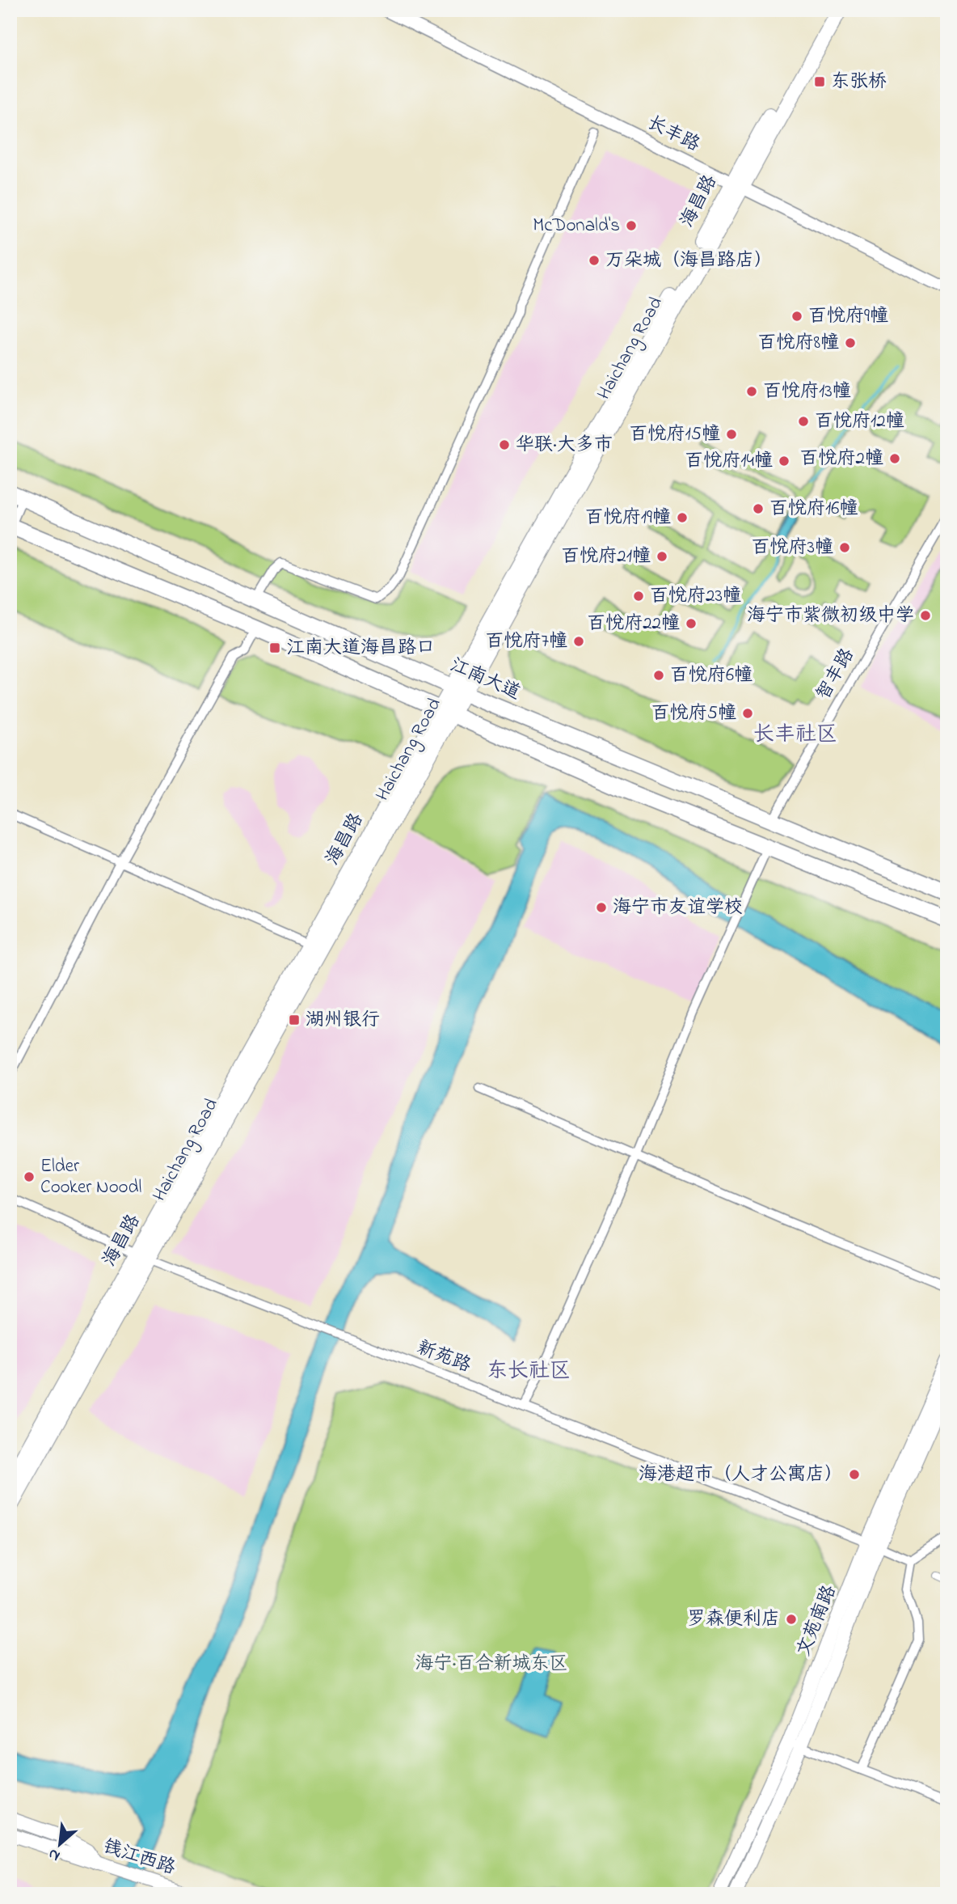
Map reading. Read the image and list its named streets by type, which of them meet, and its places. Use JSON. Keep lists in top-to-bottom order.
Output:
{
  "streets": {
    "highway": ["江南大道"],
    "main road": [
      "海昌路",
      "Haichang Road",
      "文苑南路",
      "钱江西路"
    ],
    "street": ["长丰路", "智丰路", "新苑路"]
  },
  "crossings": [
    ["长丰路", "海昌路"],
    ["长丰路", "Haichang Road"],
    ["海昌路", "Haichang Road"],
    ["海昌路", "江南大道"],
    ["海昌路", "新苑路"],
    ["Haichang Road", "江南大道"],
    ["Haichang Road", "新苑路"],
    ["智丰路", "江南大道"],
    ["新苑路", "文苑南路"]
  ],
  "districts": ["长丰社区", "东长社区"],
  "parks": ["海宁·百合新城东区"],
  "places": {
    "transit": ["东张桥", "江南大道海昌路口", "湖州银行"],
    "other": [
      "McDonald's",
      "万朵城（海昌路店）",
      "百悦府9幢",
      "百悦府8幢",
      "百悦府13幢",
      "百悦府12幢",
      "百悦府15幢",
      "华联·大多市",
      "百悦府2幢",
      "百悦府14幢",
      "百悦府16幢",
      "百悦府19幢",
      "百悦府3幢",
      "百悦府21幢",
      "百悦府23幢",
      "海宁市紫微初级中学",
      "百悦府22幢",
      "百悦府7幢",
      "百悦府6幢",
      "百悦府5幢",
      "海宁市友谊学校",
      "Elder Cooker Noodl",
      "海港超市（人才公寓店）",
      "罗森便利店"
    ]
  },
  "north": "bottom left"
}
